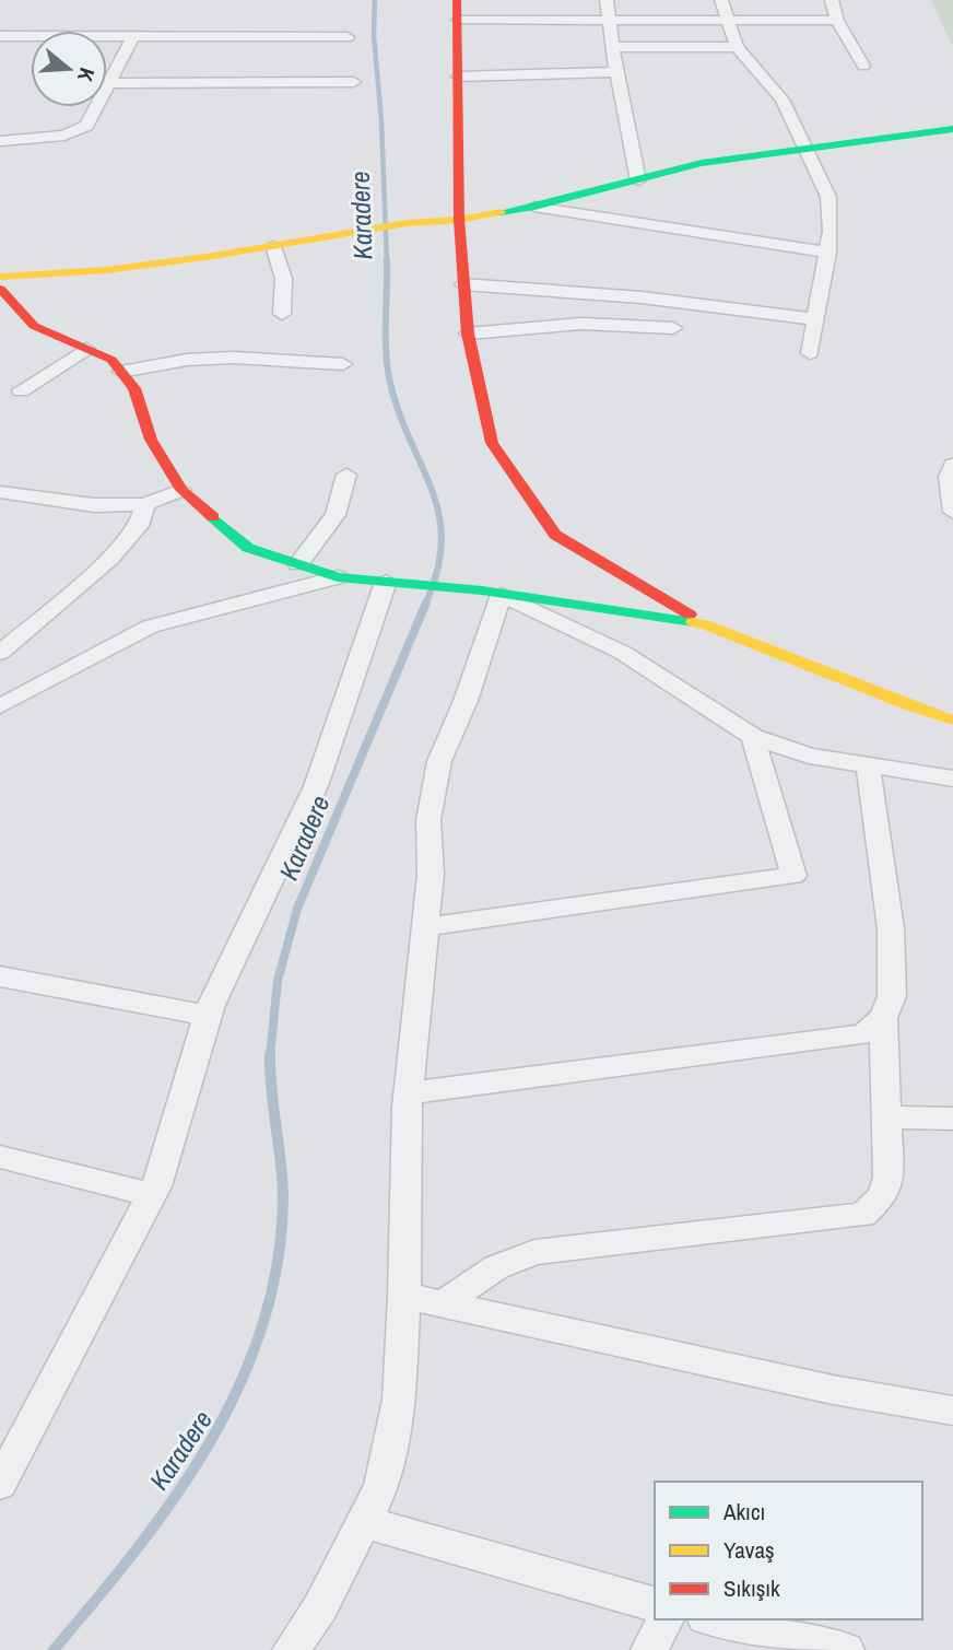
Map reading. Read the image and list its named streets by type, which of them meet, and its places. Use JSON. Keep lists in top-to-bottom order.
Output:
{
  "water": ["Karadere"],
  "legend": ["Akıcı", "Yavaş", "Sıkışık"],
  "north": "right"
}
